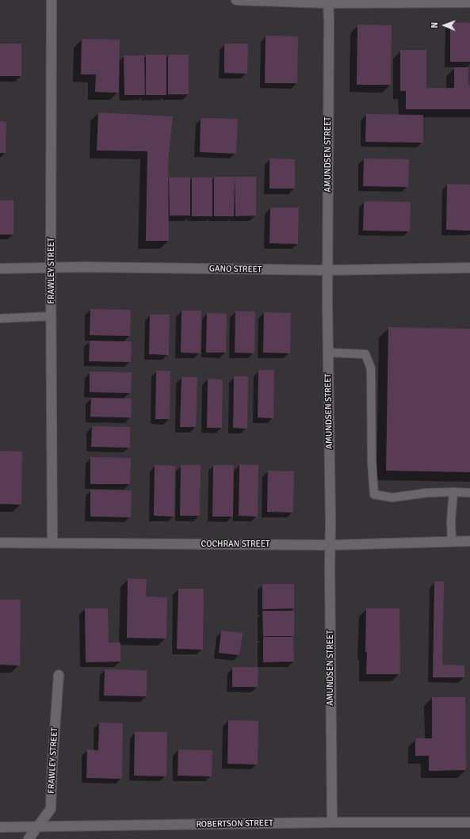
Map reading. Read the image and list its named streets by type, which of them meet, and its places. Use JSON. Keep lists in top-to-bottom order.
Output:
{
  "streets": {
    "street": [
      "AMUNDSEN STREET",
      "GANO STREET",
      "FRAWLEY STREET",
      "COCHRAN STREET",
      "ROBERTSON STREET"
    ]
  },
  "crossings": [
    ["AMUNDSEN STREET", "GANO STREET"],
    ["AMUNDSEN STREET", "COCHRAN STREET"],
    ["AMUNDSEN STREET", "ROBERTSON STREET"],
    ["GANO STREET", "FRAWLEY STREET"],
    ["FRAWLEY STREET", "COCHRAN STREET"],
    ["FRAWLEY STREET", "ROBERTSON STREET"]
  ],
  "north": "left"
}
